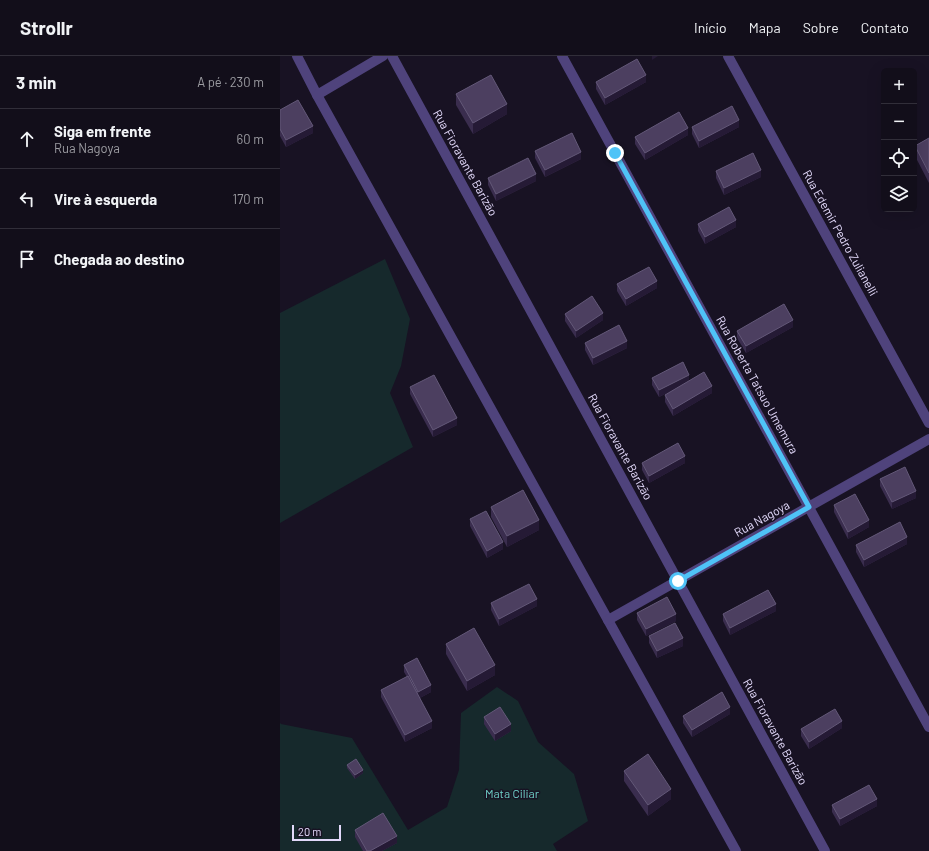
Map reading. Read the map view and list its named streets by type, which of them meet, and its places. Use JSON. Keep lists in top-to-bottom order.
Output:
{
  "streets": {
    "street": [
      "Rua Fioravante Barizão",
      "Rua Edemir Pedro Zulianelli",
      "Rua Roberta Tatsuo Umemura",
      "Rua Nagoya"
    ]
  },
  "crossings": [
    ["Rua Fioravante Barizão", "Rua Nagoya"],
    ["Rua Roberta Tatsuo Umemura", "Rua Nagoya"]
  ],
  "parks": ["Mata Ciliar"],
  "scale_bar": "20 m",
  "page": {
    "header": "Strollr",
    "nav": [
      "Início",
      "Mapa",
      "Sobre",
      "Contato"
    ],
    "heading": ["3 min", "A pé · 230 m"],
    "map_buttons": ["+", "−"],
    "list": [
      ["Siga em frente", "Rua Nagoya", "60 m"],
      ["Vire à esquerda", "170 m"],
      "Chegada ao destino"
    ],
    "scale": "20 m"
  }
}
